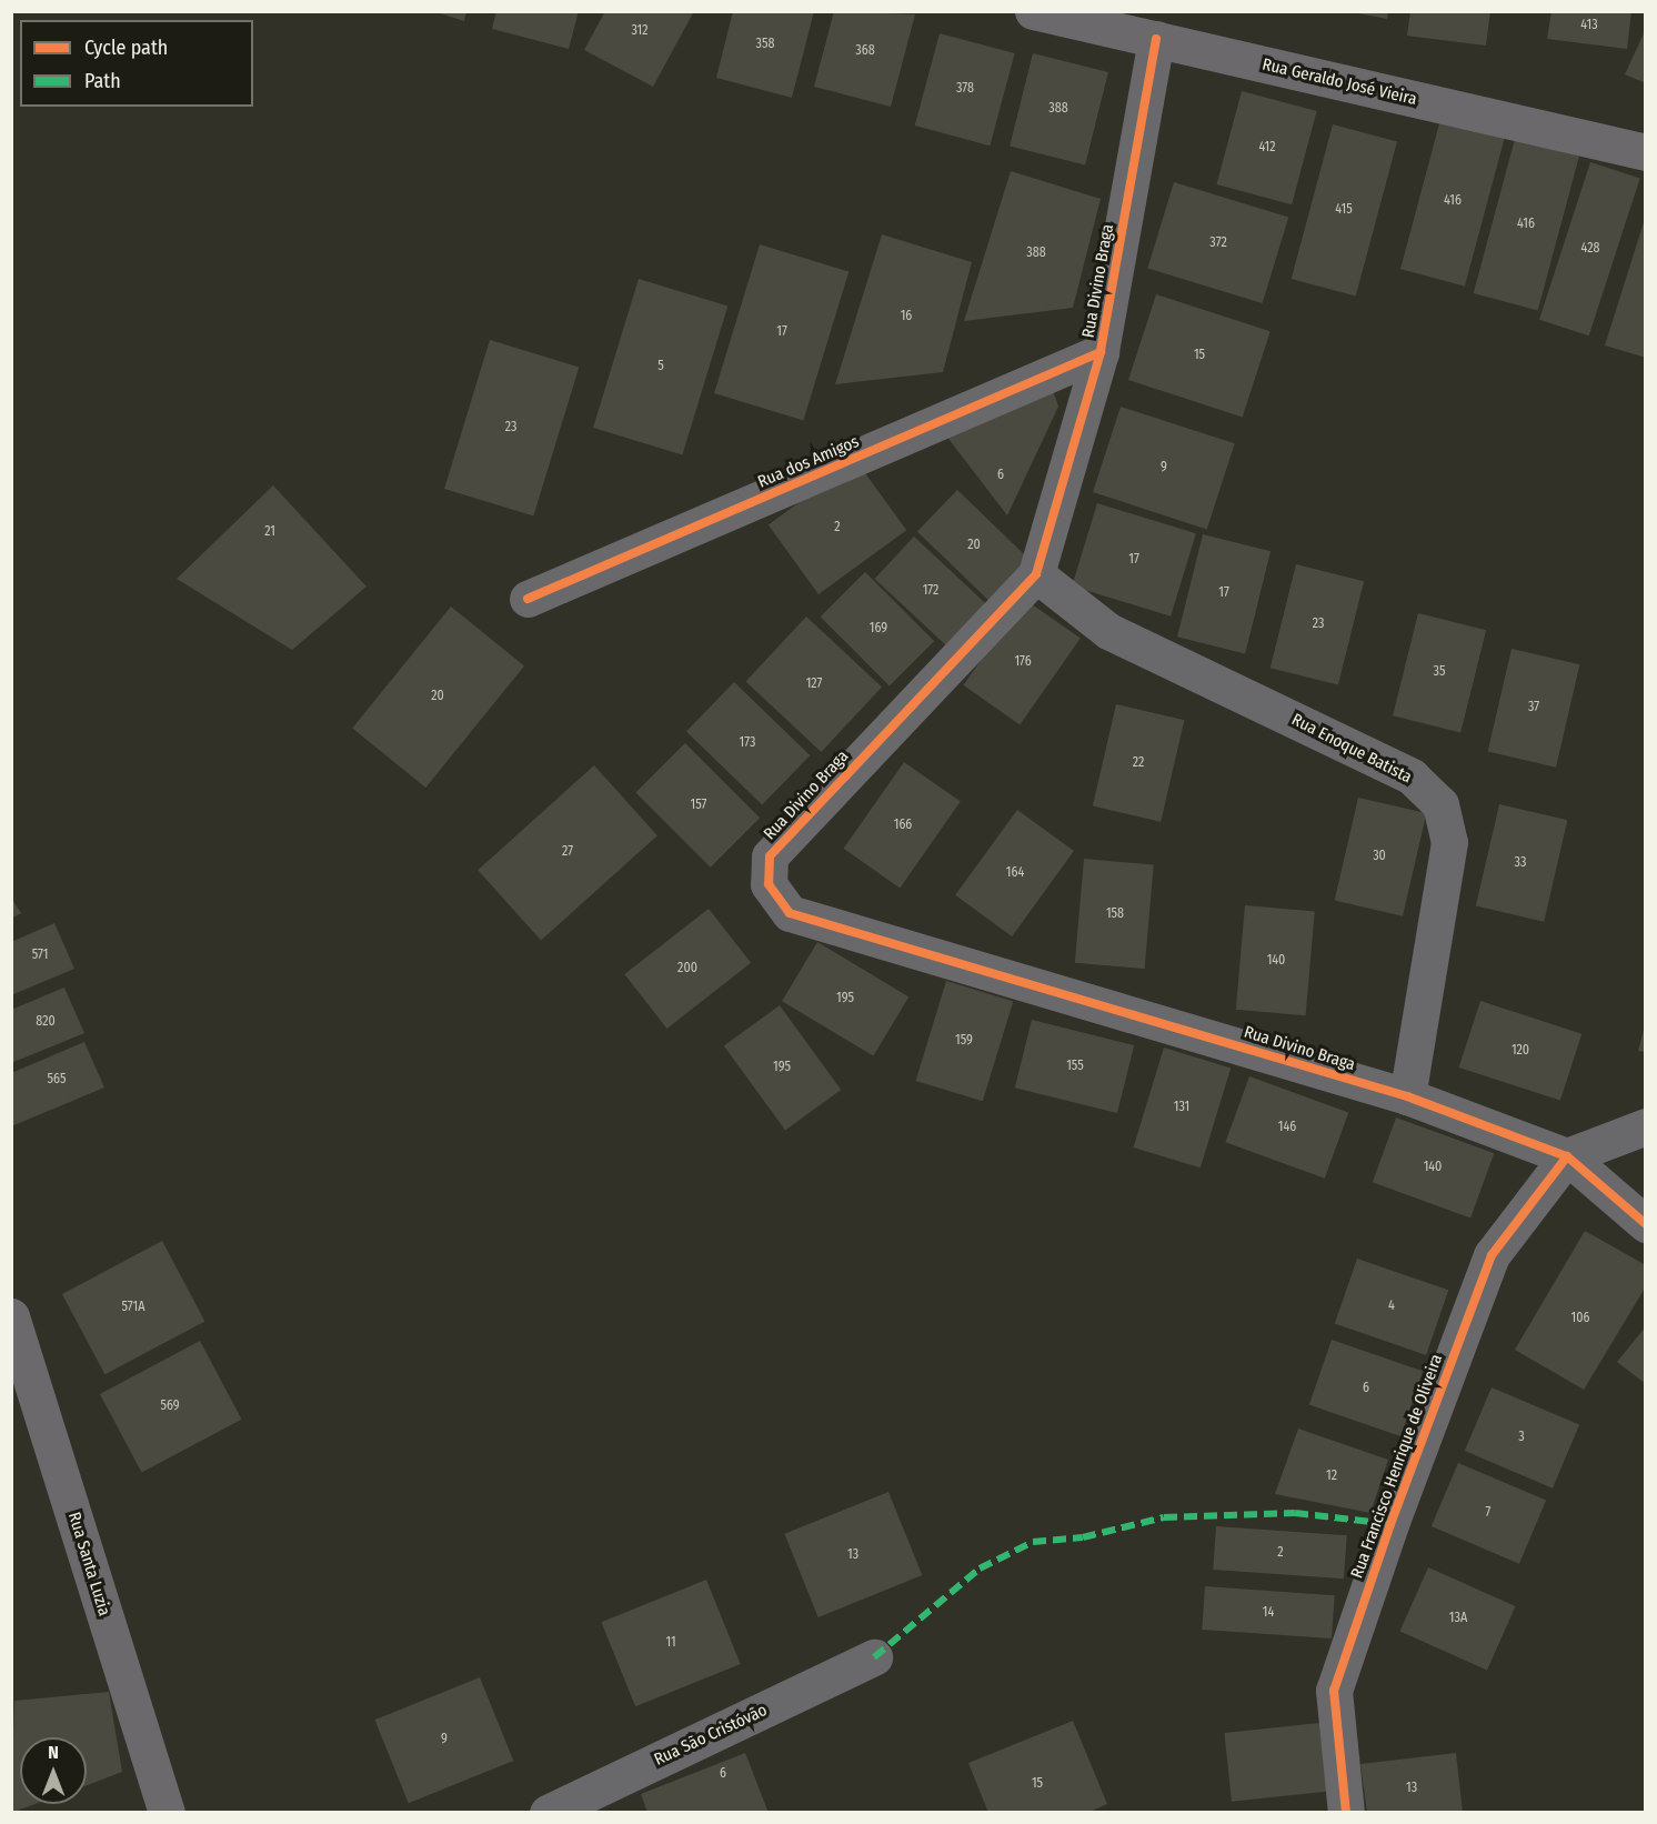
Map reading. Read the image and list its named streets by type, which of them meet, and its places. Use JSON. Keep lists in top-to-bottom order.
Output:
{
  "streets": {
    "street": [
      "Rua Geraldo José Vieira",
      "Rua Divino Braga",
      "Rua dos Amigos",
      "Rua Enoque Batista",
      "Rua Francisco Henrique de Oliveira",
      "Rua Santa Luzia",
      "Rua São Cristóvão"
    ]
  },
  "crossings": [
    ["Rua Geraldo José Vieira", "Rua Divino Braga"],
    ["Rua Divino Braga", "Rua dos Amigos"],
    ["Rua Divino Braga", "Rua Enoque Batista"],
    ["Rua Divino Braga", "Rua Francisco Henrique de Oliveira"]
  ],
  "house_numbers": [
    "413",
    "312",
    "358",
    "368",
    "378",
    "388",
    "412",
    "416",
    "415",
    "416",
    "372",
    "428",
    "388",
    "16",
    "17",
    "15",
    "5",
    "23",
    "9",
    "6",
    "2",
    "21",
    "20",
    "17",
    "172",
    "17",
    "23",
    "169",
    "176",
    "35",
    "127",
    "20",
    "37",
    "173",
    "22",
    "157",
    "166",
    "27",
    "30",
    "33",
    "164",
    "158",
    "571",
    "140",
    "200",
    "195",
    "820",
    "159",
    "120",
    "155",
    "195",
    "565",
    "131",
    "146",
    "140",
    "4",
    "571A",
    "106",
    "6",
    "569",
    "3",
    "12",
    "7",
    "2",
    "13",
    "14",
    "13A",
    "11",
    "9",
    "6",
    "15",
    "13"
  ],
  "legend": ["Cycle path", "Path"],
  "north": "top"
}
